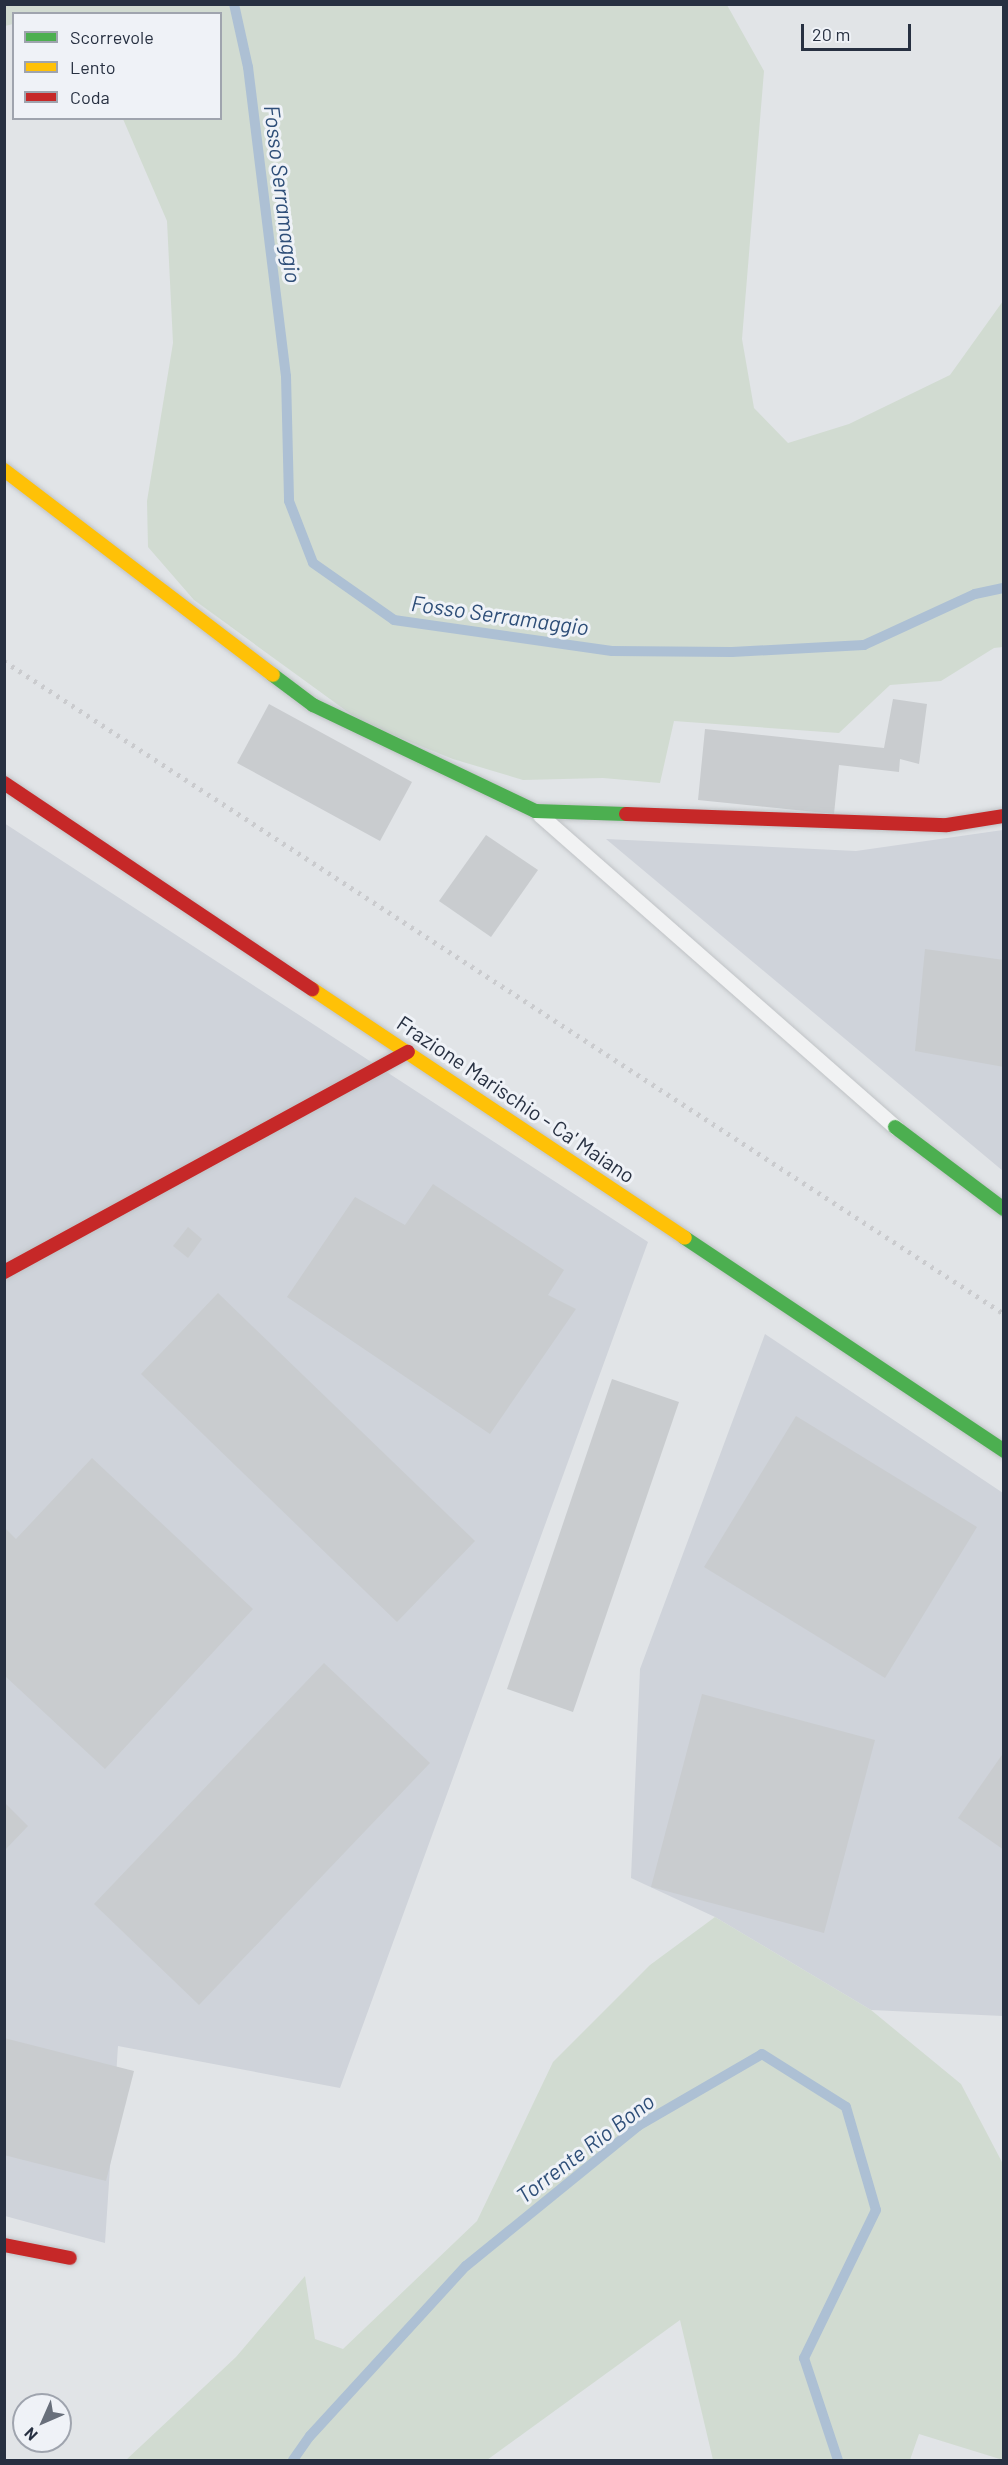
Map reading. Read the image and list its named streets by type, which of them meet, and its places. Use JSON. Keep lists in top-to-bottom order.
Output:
{
  "streets": {
    "street": ["Frazione Marischio - Ca' Maiano"]
  },
  "water": ["Fosso Serramaggio", "Torrente Rio Bono"],
  "legend": ["Scorrevole", "Lento", "Coda"],
  "scale_bar": "20 m",
  "north": "bottom left"
}
